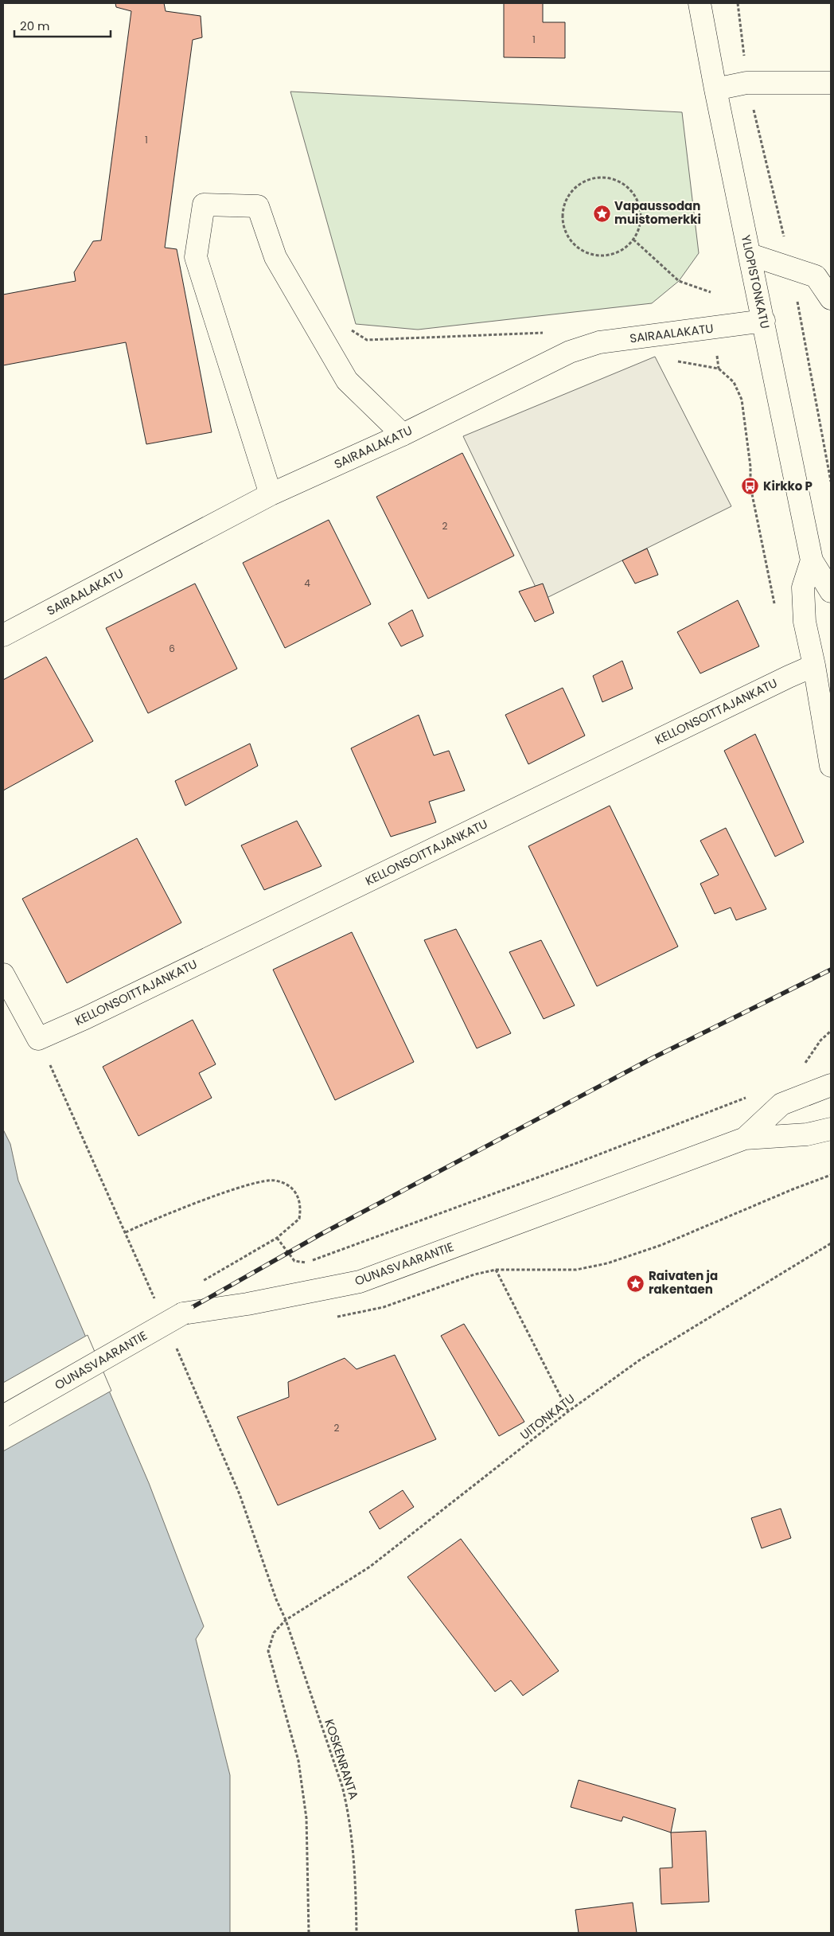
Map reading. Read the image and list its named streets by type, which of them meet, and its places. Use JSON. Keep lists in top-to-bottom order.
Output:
{
  "streets": {
    "street": [
      "YLIOPISTONKATU",
      "SAIRAALAKATU",
      "KELLONSOITTAJANKATU",
      "OUNASVAARANTIE"
    ],
    "path": ["UITONKATU", "KOSKENRANTA"]
  },
  "crossings": [
    ["YLIOPISTONKATU", "SAIRAALAKATU"],
    ["YLIOPISTONKATU", "KELLONSOITTAJANKATU"],
    ["UITONKATU", "KOSKENRANTA"]
  ],
  "places": {
    "place": ["Vapaussodan muistomerkki", "Raivaten ja rakentaen"],
    "bus stop": ["Kirkko P"]
  },
  "house_numbers": [
    "1",
    "1",
    "2",
    "4",
    "6",
    "2"
  ],
  "scale_bar": "20 m"
}
